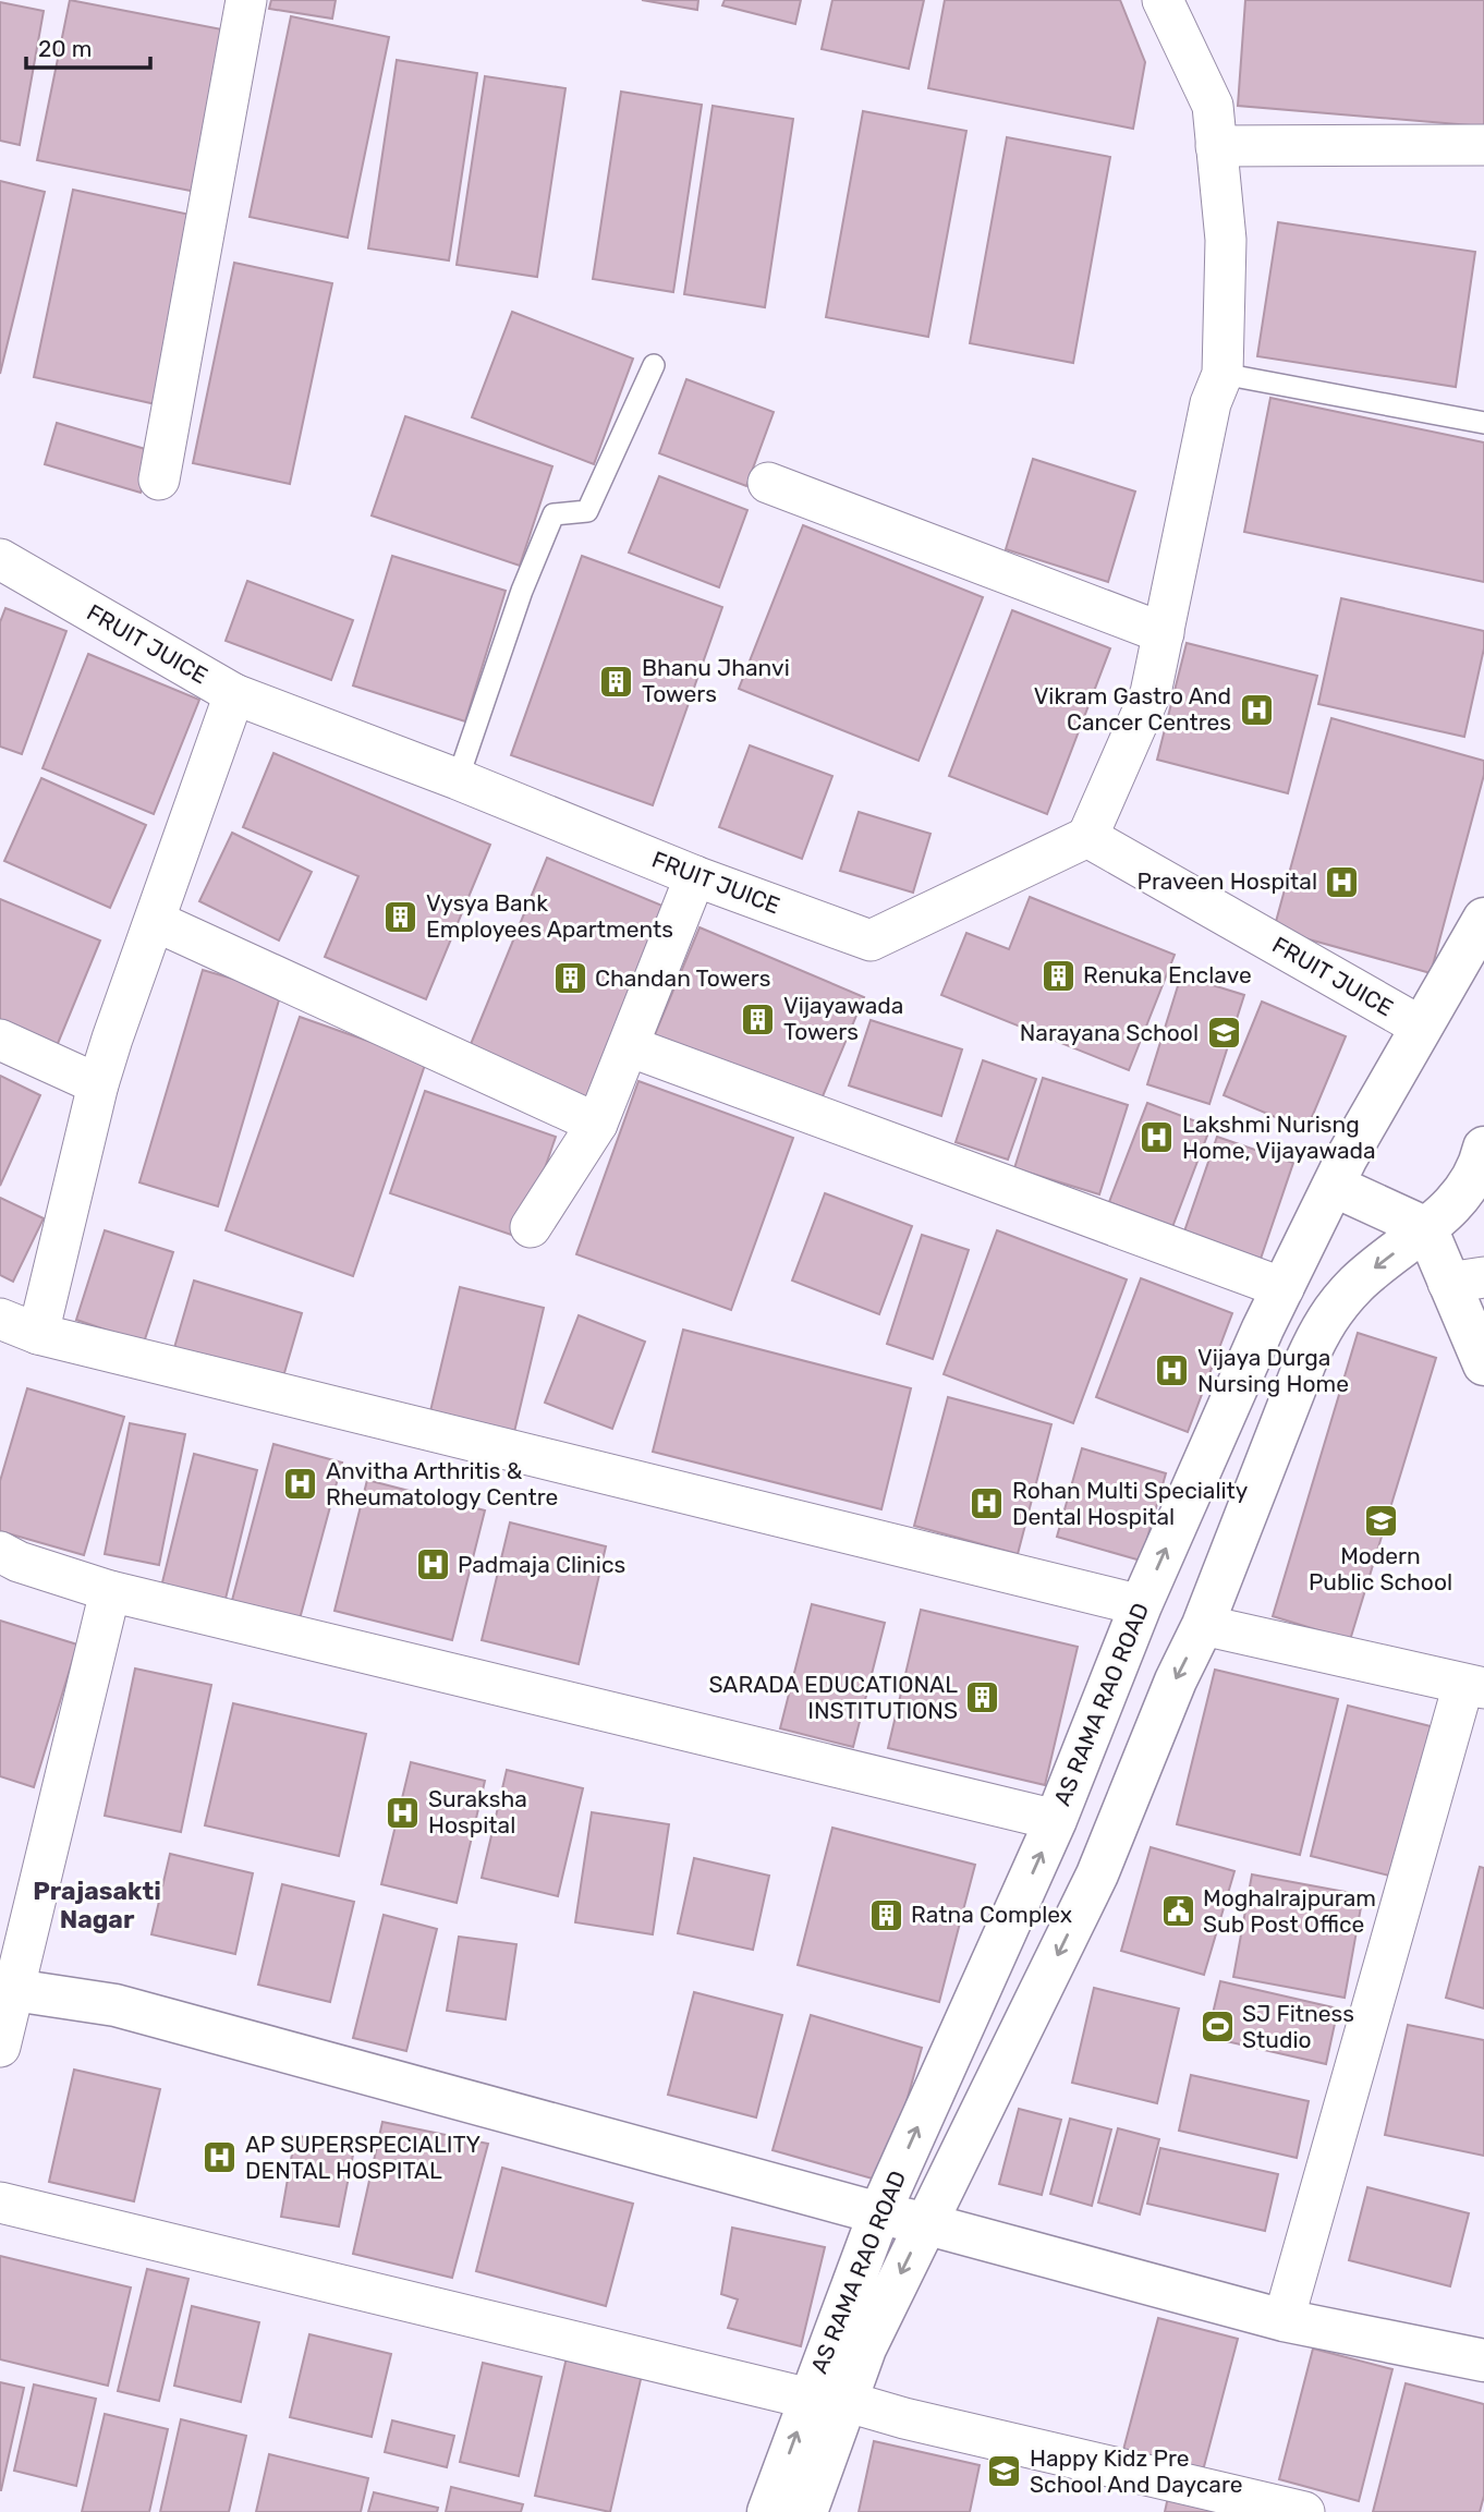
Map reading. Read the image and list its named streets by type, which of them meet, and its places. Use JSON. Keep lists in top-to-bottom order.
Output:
{
  "streets": {
    "street": ["FRUIT JUICE", "AS RAMA RAO ROAD"]
  },
  "crossings": [
    ["FRUIT JUICE", "AS RAMA RAO ROAD"]
  ],
  "districts": ["Prajasakti Nagar"],
  "places": {
    "building": [
      "Bhanu Jhanvi Towers",
      "Vysya Bank Employees Apartments",
      "Renuka Enclave",
      "Chandan Towers",
      "Vijayawada Towers",
      "SARADA EDUCATIONAL INSTITUTIONS",
      "Ratna Complex"
    ],
    "hospital": [
      "Vikram Gastro And Cancer Centres",
      "Praveen Hospital",
      "Lakshmi Nurisng Home, Vijayawada",
      "Vijaya Durga Nursing Home",
      "Anvitha Arthritis & Rheumatology Centre",
      "Rohan Multi Speciality Dental Hospital",
      "Padmaja Clinics",
      "Suraksha Hospital",
      "AP SUPERSPECIALITY DENTAL HOSPITAL"
    ],
    "school or university": ["Narayana School", "Modern Public School", "Happy Kidz Pre School And Daycare"],
    "public building": ["Moghalrajpuram Sub Post Office"],
    "sports": ["SJ Fitness Studio"]
  },
  "scale_bar": "20 m"
}
